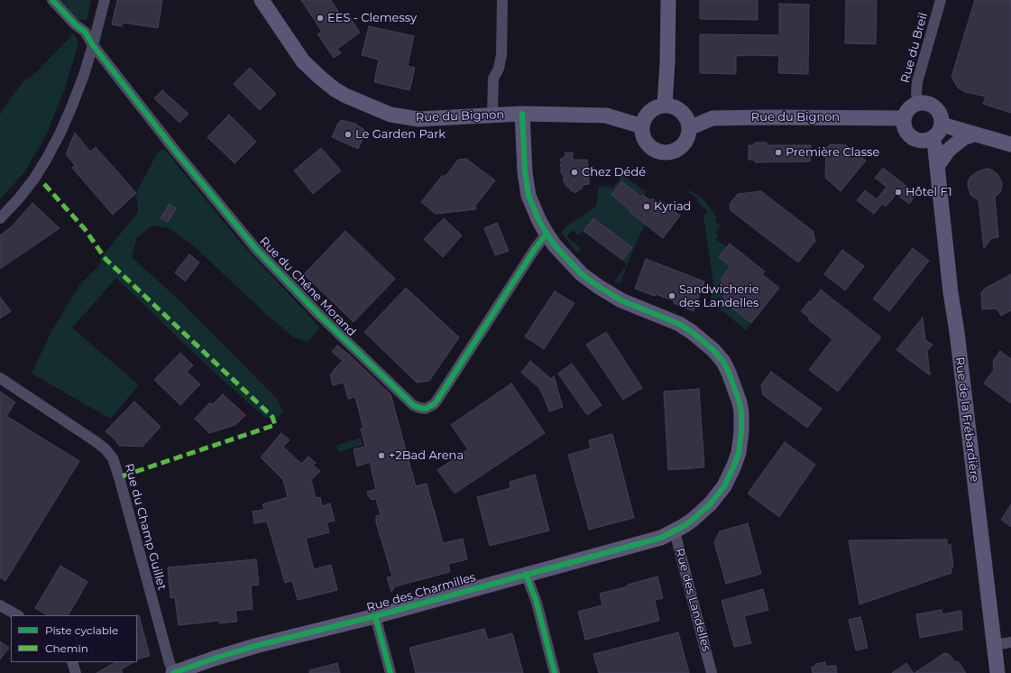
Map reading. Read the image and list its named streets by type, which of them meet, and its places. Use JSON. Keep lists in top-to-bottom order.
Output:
{
  "streets": {
    "street": [
      "Rue du Breil",
      "Rue du Bignon",
      "Rue du Chêne Morand",
      "Rue de la Frébardière",
      "Rue du Champ Guillet",
      "Rue des Charmilles",
      "Rue des Landelles"
    ]
  },
  "crossings": [
    ["Rue du Breil", "Rue du Bignon"],
    ["Rue du Breil", "Rue de la Frébardière"],
    ["Rue du Bignon", "Rue de la Frébardière"],
    ["Rue du Champ Guillet", "Rue des Charmilles"],
    ["Rue des Charmilles", "Rue des Landelles"]
  ],
  "places": [
    "EES - Clemessy",
    "Le Garden Park",
    "Première Classe",
    "Chez Dédé",
    "Hôtel F1",
    "Kyriad",
    "Sandwicherie des Landelles",
    "+2Bad Arena"
  ],
  "legend": ["Piste cyclable", "Chemin"]
}
